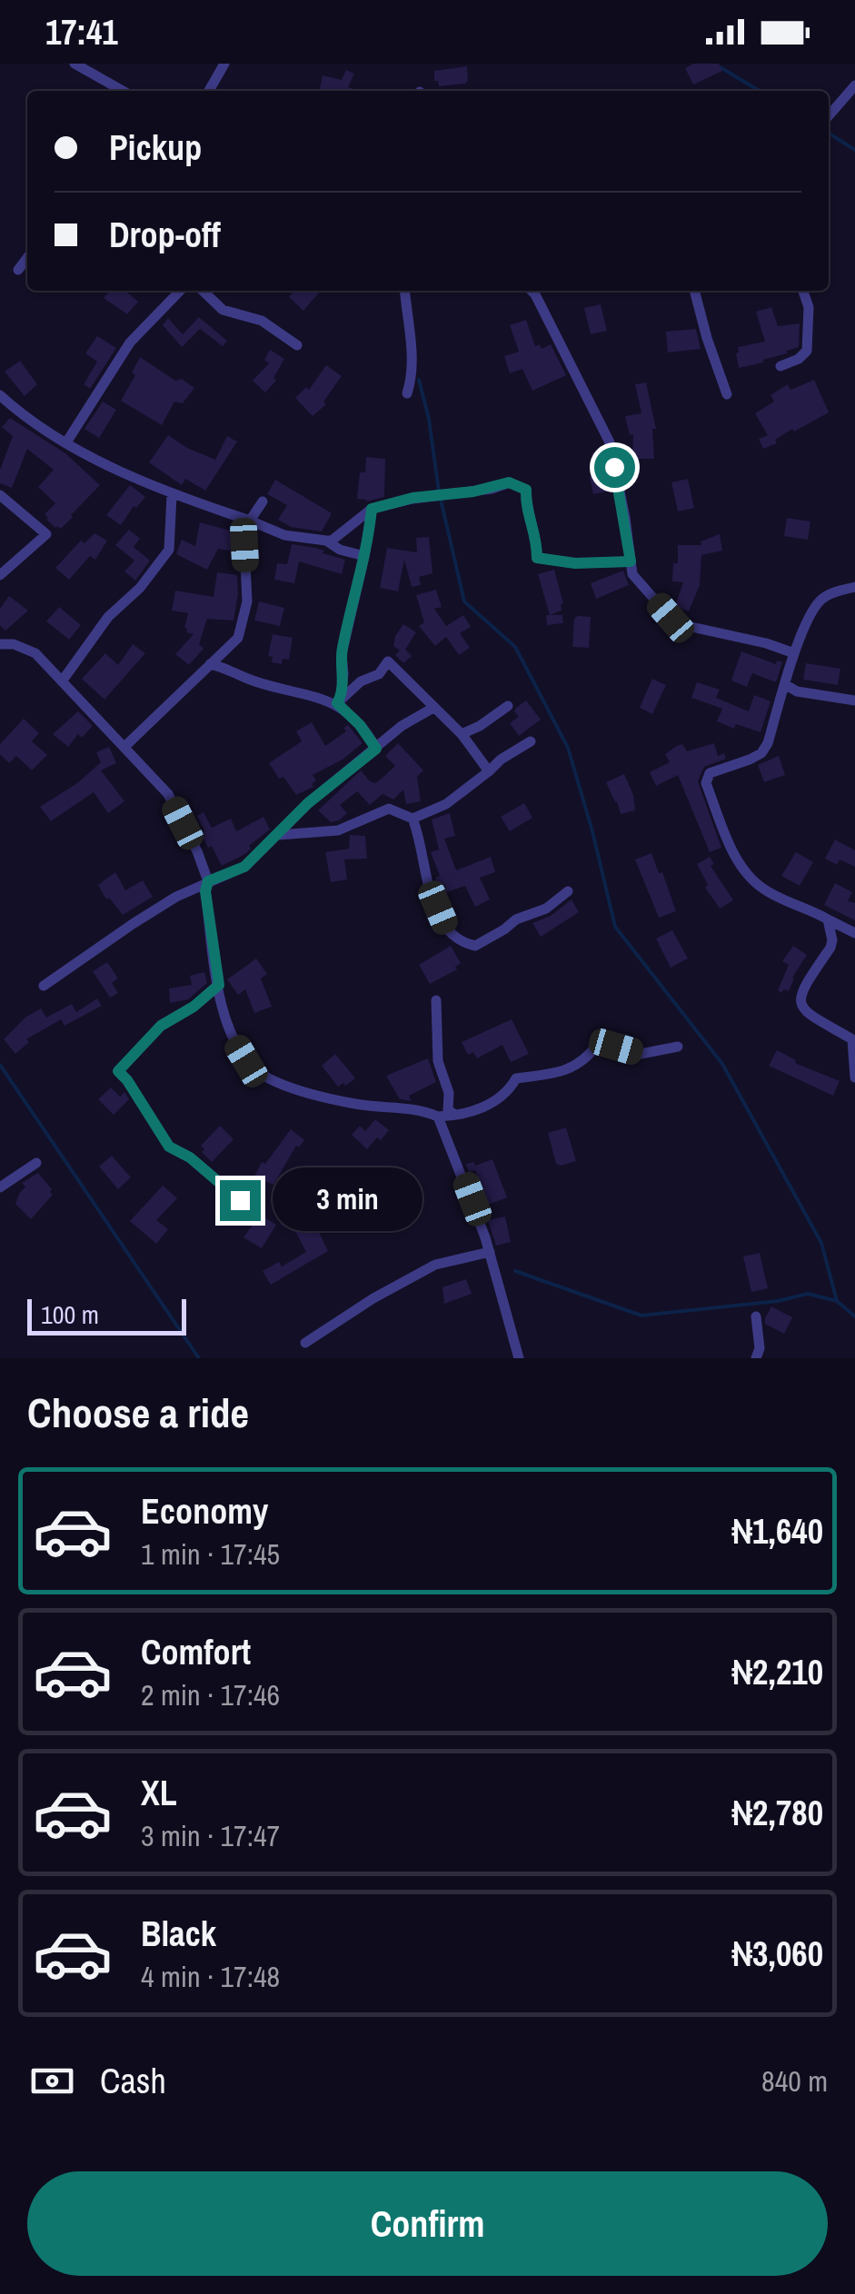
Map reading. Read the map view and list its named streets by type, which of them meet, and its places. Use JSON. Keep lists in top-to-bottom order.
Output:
{
  "scale_bar": "100 m",
  "page": {
    "status": "17:41",
    "banner": ["Pickup", "Drop-off"],
    "bubble": "3 min",
    "scale": "100 m",
    "heading": "Choose a ride",
    "list": [
      {
        "name": "Economy",
        "note": "1 min · 17:45",
        "value": "₦1,640"
      },
      {
        "name": "Comfort",
        "note": "2 min · 17:46",
        "value": "₦2,210"
      },
      {
        "name": "XL",
        "note": "3 min · 17:47",
        "value": "₦2,780"
      },
      {
        "name": "Black",
        "note": "4 min · 17:48",
        "value": "₦3,060"
      }
    ],
    "pay": ["Cash", "840 m"],
    "buttons": "Confirm"
  }
}
